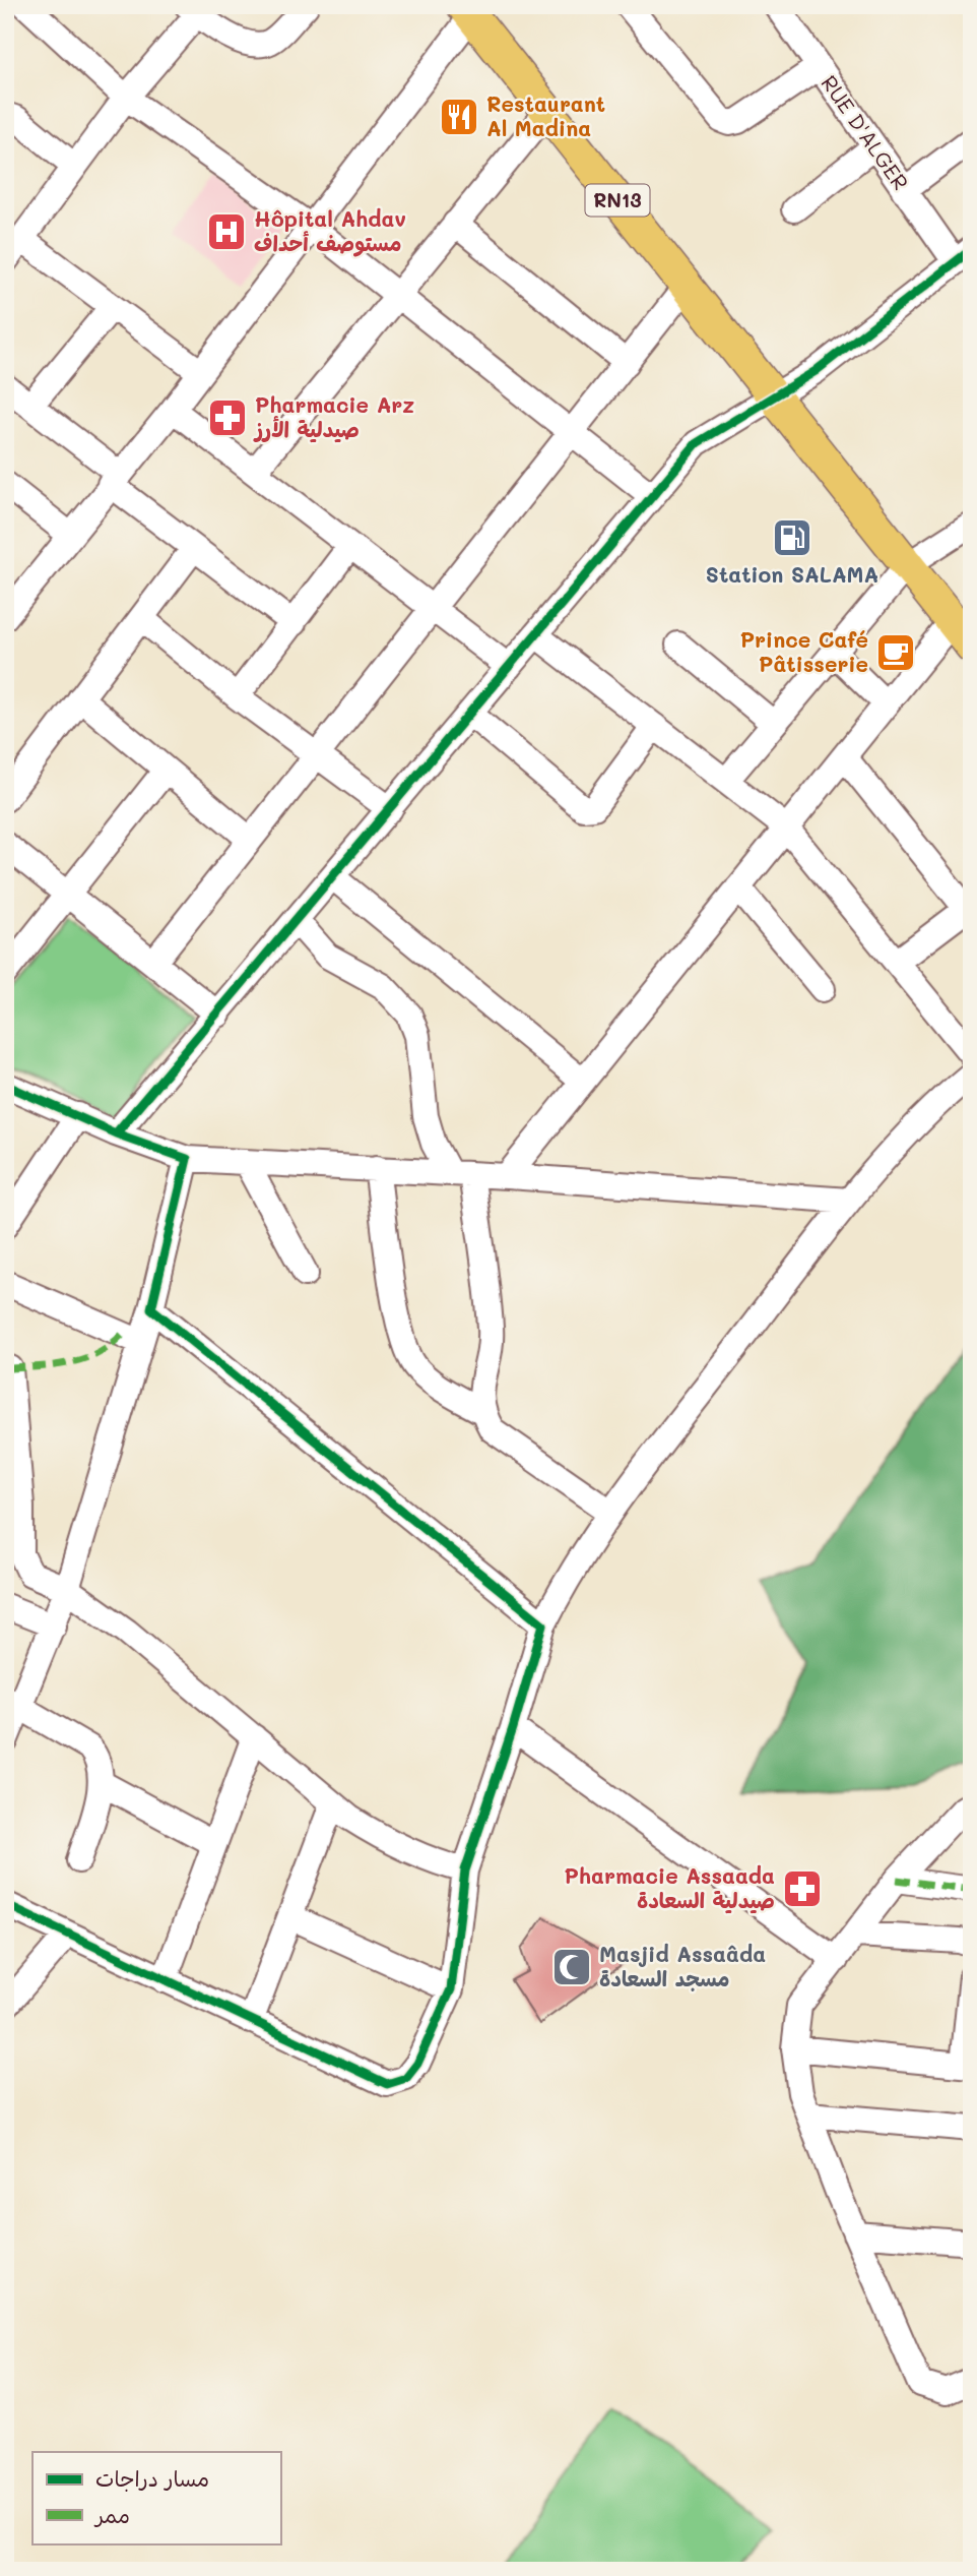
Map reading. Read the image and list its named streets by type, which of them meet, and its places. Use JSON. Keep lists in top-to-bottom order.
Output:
{
  "streets": {
    "main road": ["RN13"],
    "street": ["RUE D'ALGER"]
  },
  "places": {
    "restaurant": ["Restaurant Al Madina"],
    "hospital": ["Hôpital Ahdav مستوصف أحداف"],
    "pharmacy": ["Pharmacie Arz صيدلية الأرز", "Pharmacie Assaada صيدلية السعادة"],
    "fuel station": ["Station SALAMA"],
    "cafe": ["Prince Café Pâtisserie"],
    "mosque": ["Masjid Assaâda مسجد السعادة"]
  },
  "legend": ["مسار دراجات", "ممر"]
}
